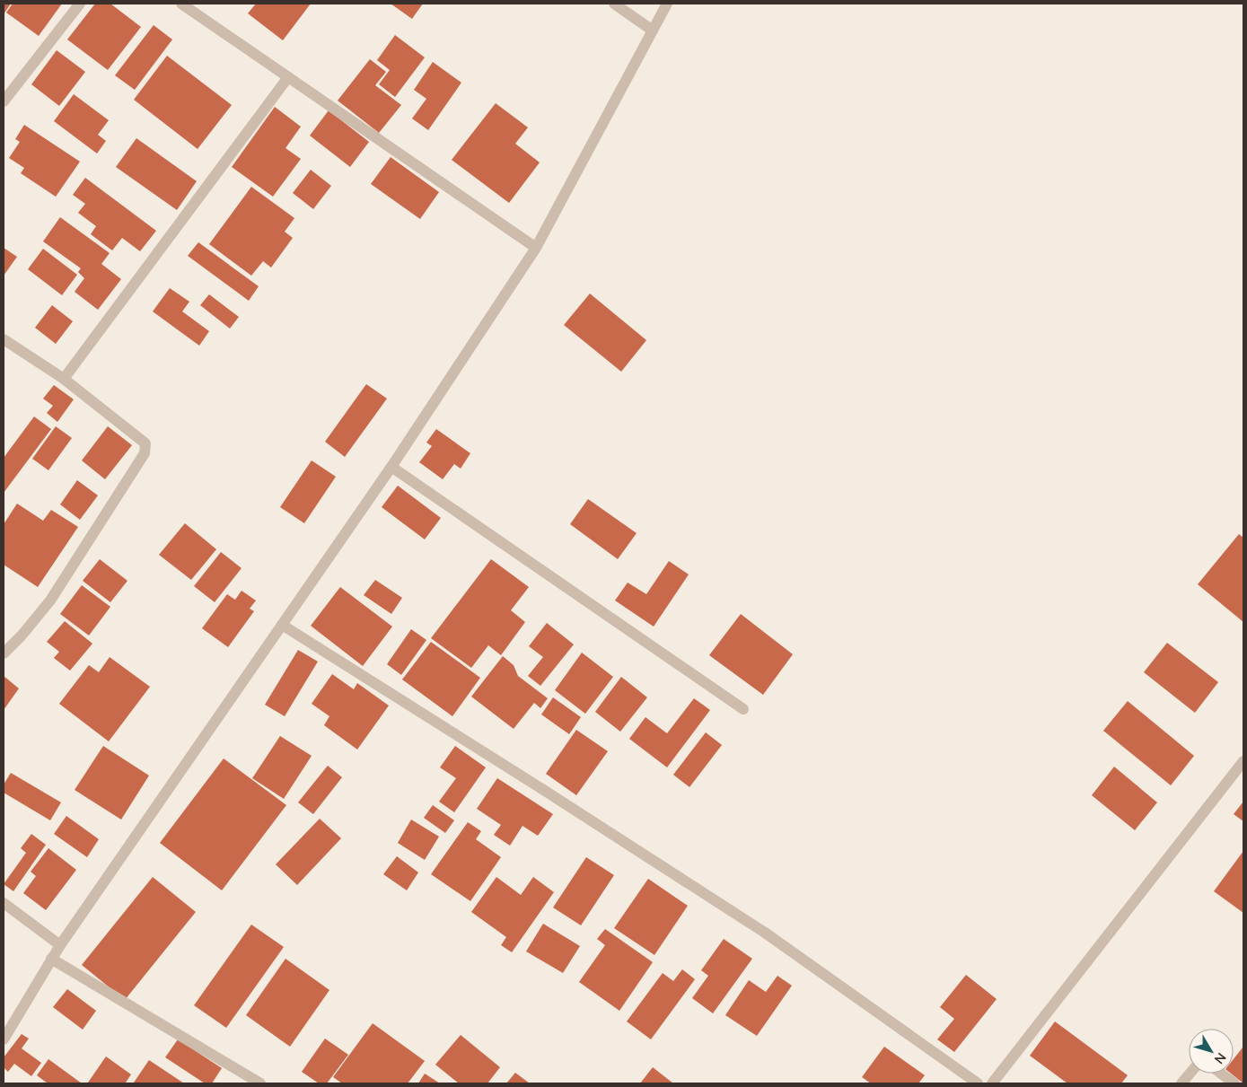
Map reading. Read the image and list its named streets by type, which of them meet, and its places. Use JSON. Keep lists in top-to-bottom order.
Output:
{
  "north": "bottom right"
}
